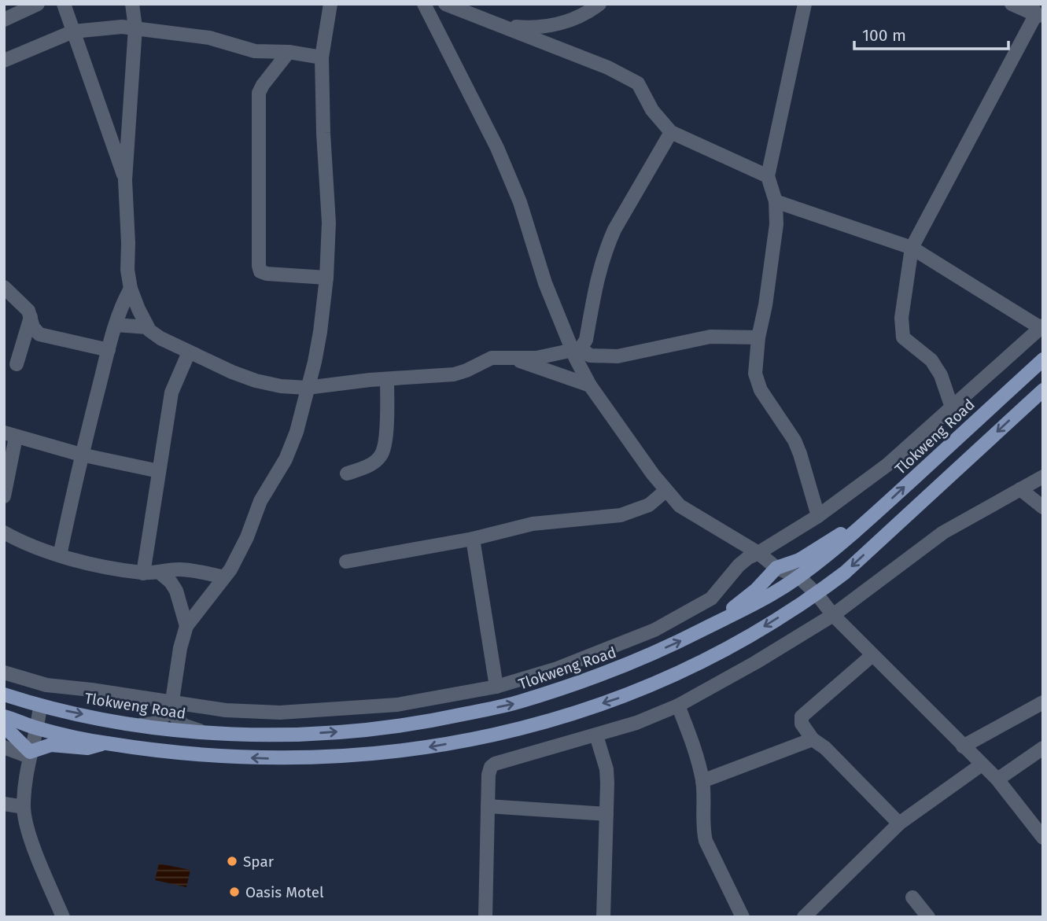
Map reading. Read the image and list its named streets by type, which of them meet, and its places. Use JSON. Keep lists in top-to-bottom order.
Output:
{
  "streets": {
    "main road": ["Tlokweng Road"]
  },
  "places": ["Spar", "Oasis Motel"],
  "scale_bar": "100 m"
}
